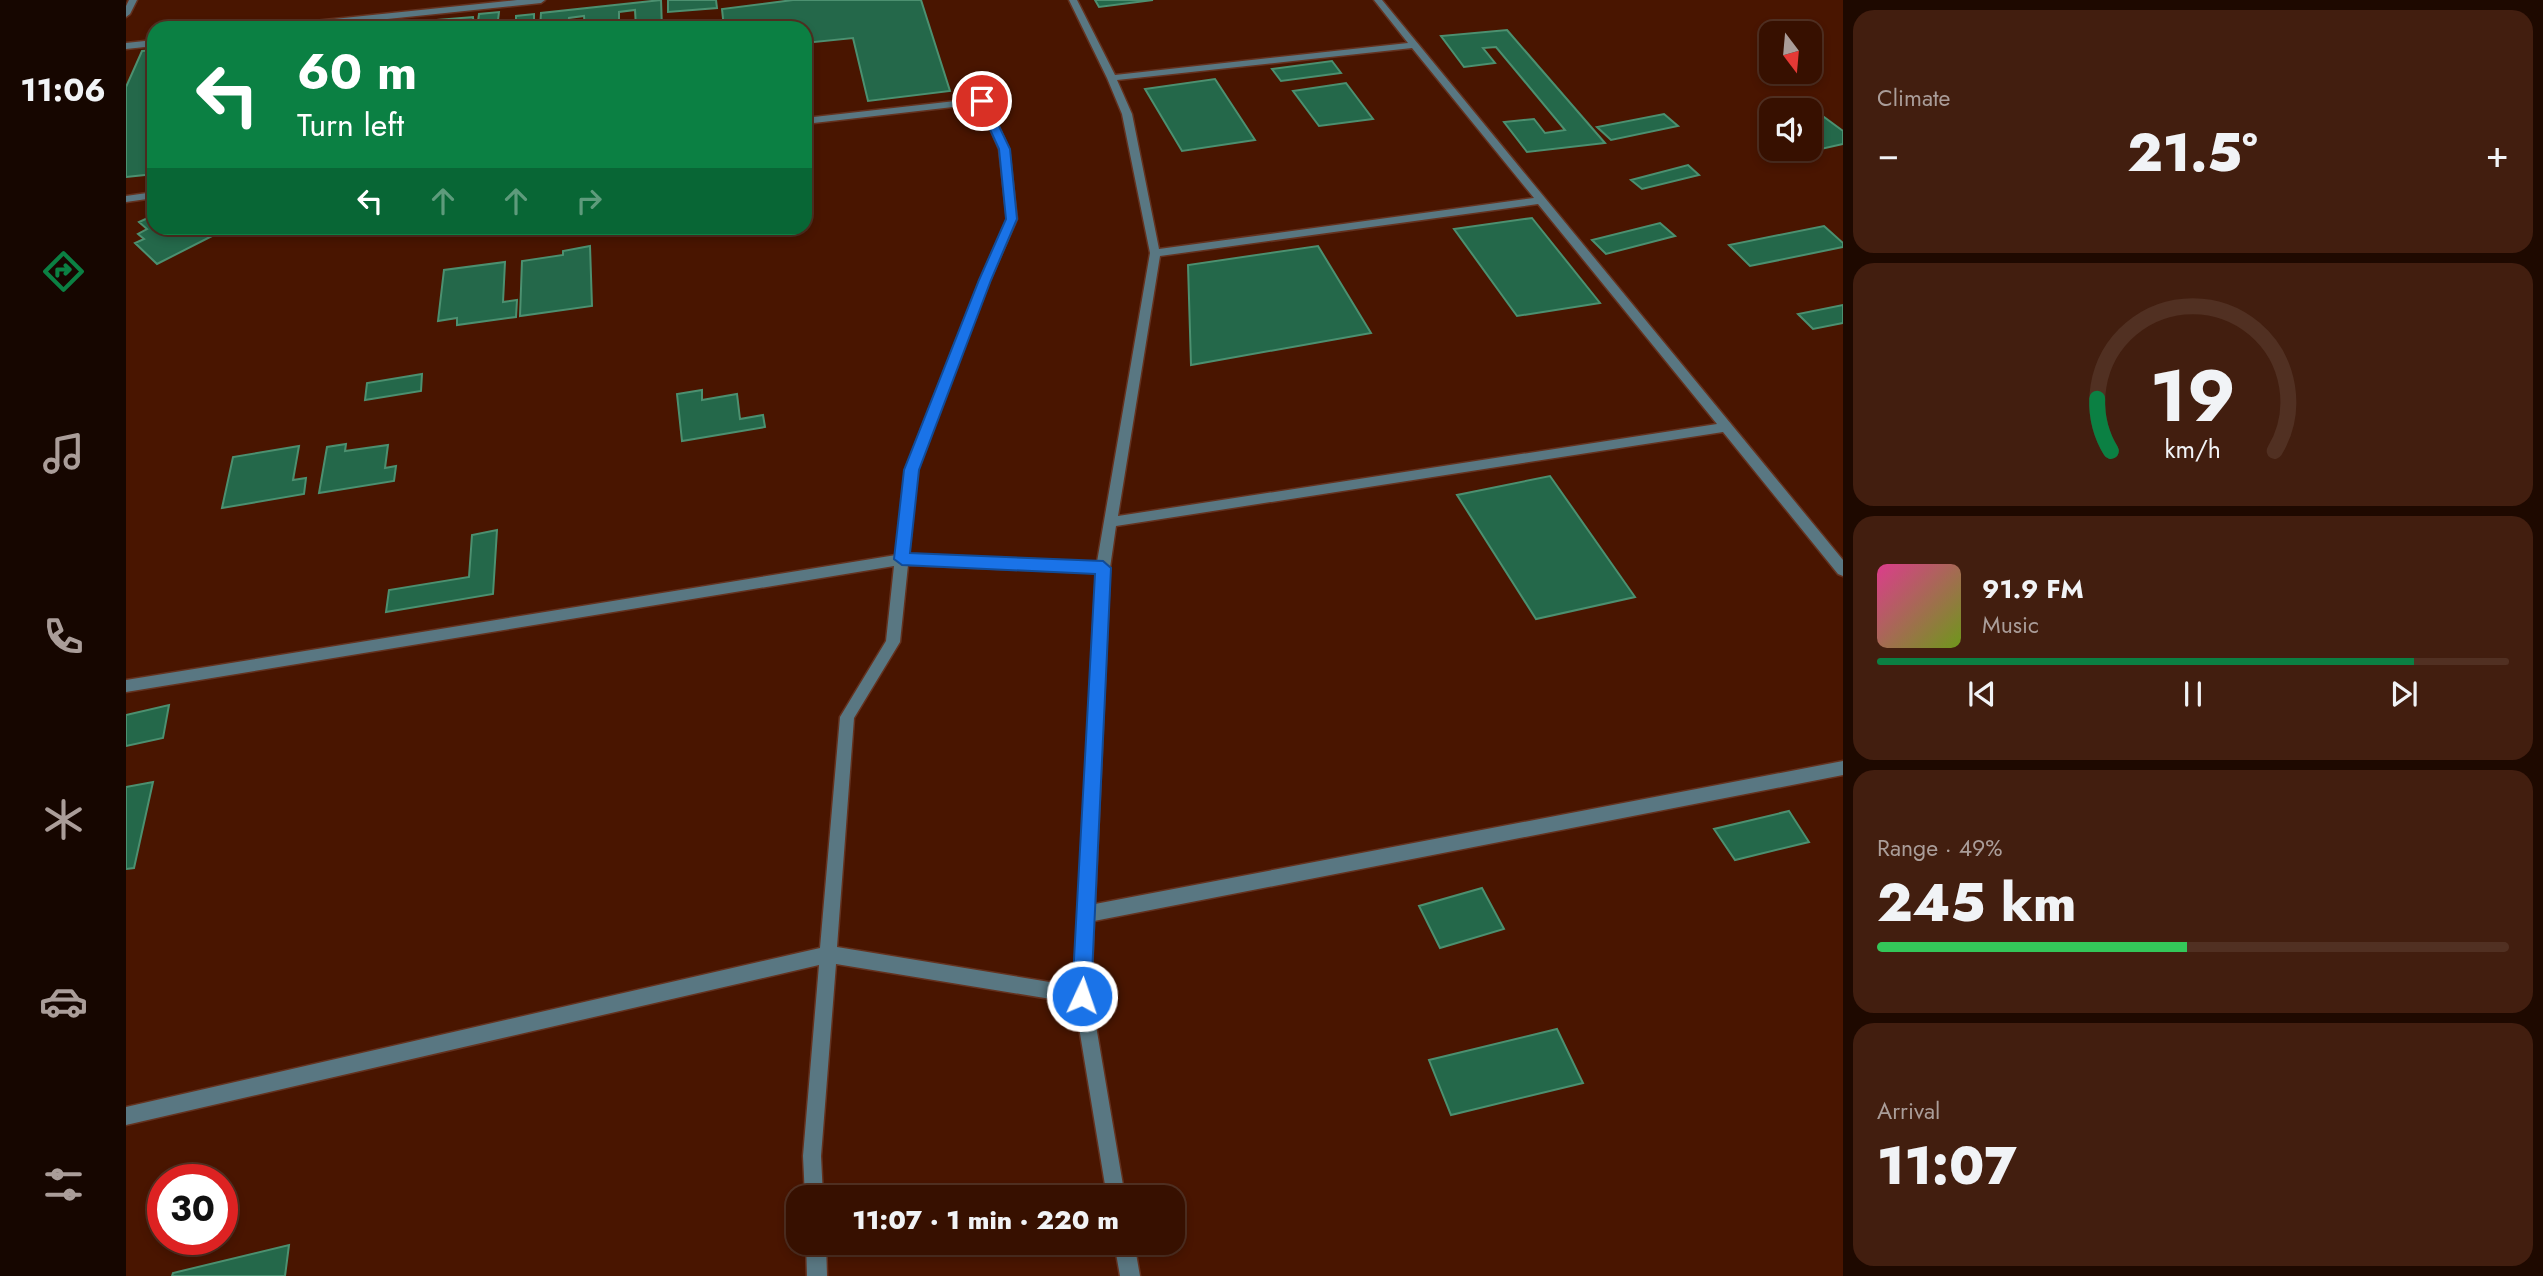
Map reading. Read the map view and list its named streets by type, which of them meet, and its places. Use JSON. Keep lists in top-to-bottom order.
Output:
{
  "north": "bottom",
  "page": {
    "tabs": "11:06",
    "tile": [
      "Climate",
      ["Range · 49%", "245 km"],
      ["Arrival", "11:07"]
    ],
    "turn": ["60 m", "Turn left"],
    "heat": ["−", "21.5°", "+"],
    "song": ["91.9 FM", "Music"],
    "limit": "30",
    "trip": "11:07 · 1 min · 220 m",
    "gauge": ["19", "km/h"]
  }
}
